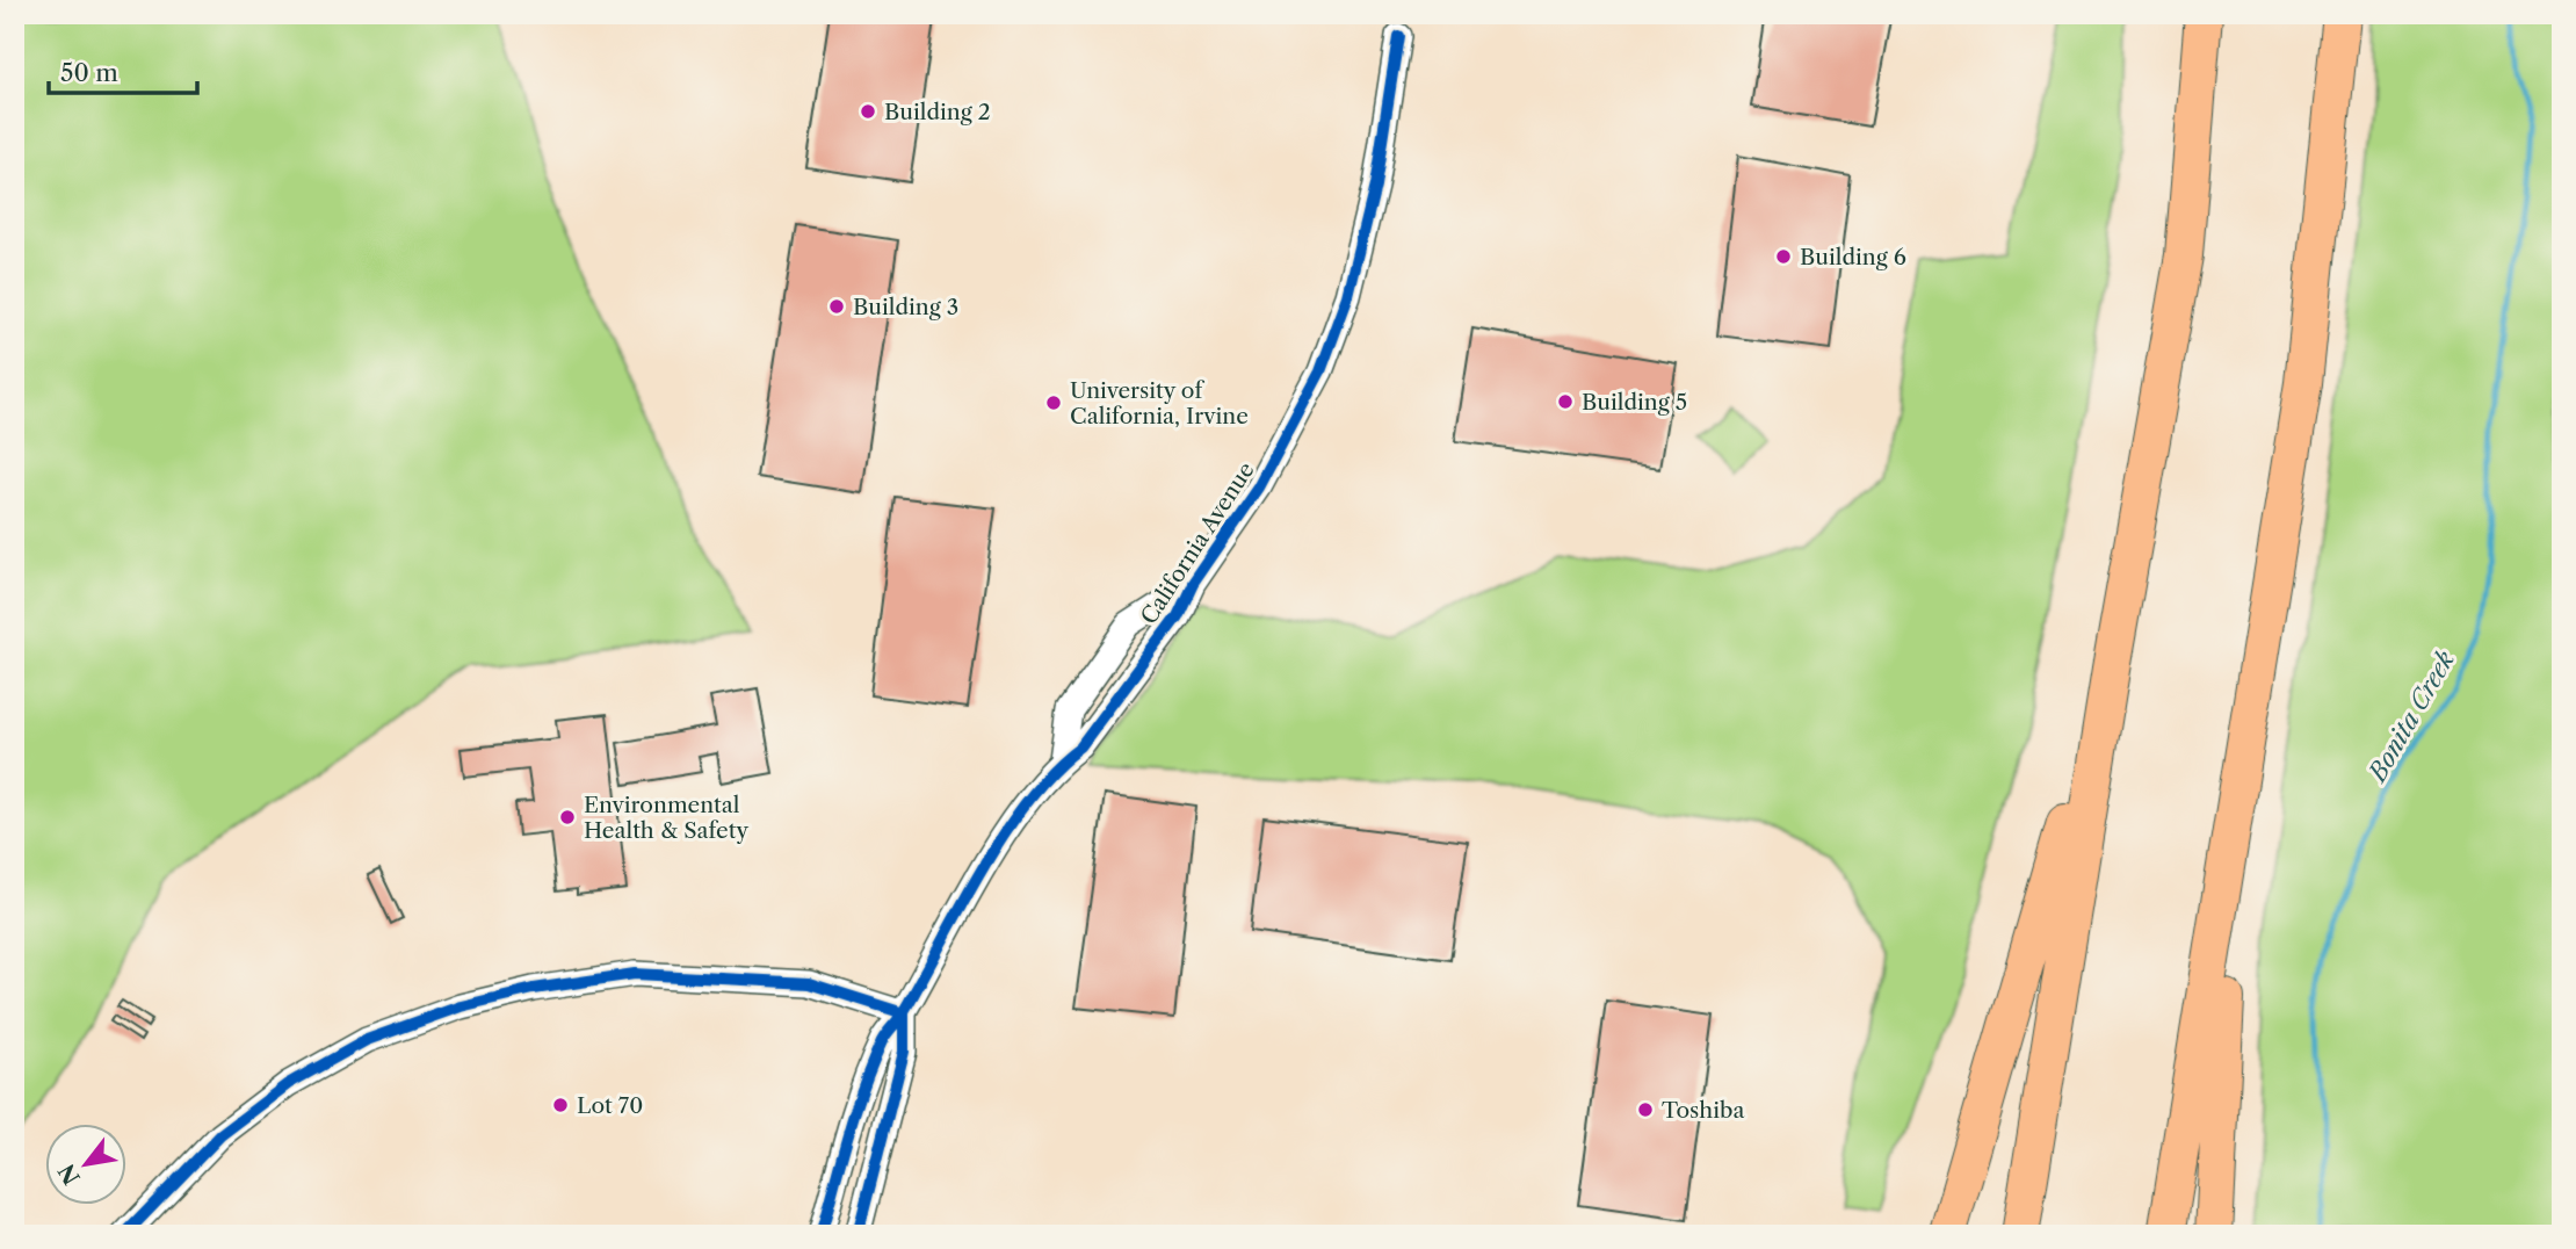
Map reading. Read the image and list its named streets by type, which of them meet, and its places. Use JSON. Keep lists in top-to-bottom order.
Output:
{
  "streets": {
    "street": ["California Avenue"]
  },
  "water": ["Bonita Creek"],
  "places": [
    "Building 2",
    "Building 6",
    "Building 3",
    "Building 5",
    "University of California, Irvine",
    "Environmental Health & Safety",
    "Lot 70",
    "Toshiba"
  ],
  "scale_bar": "50 m",
  "north": "bottom left"
}
